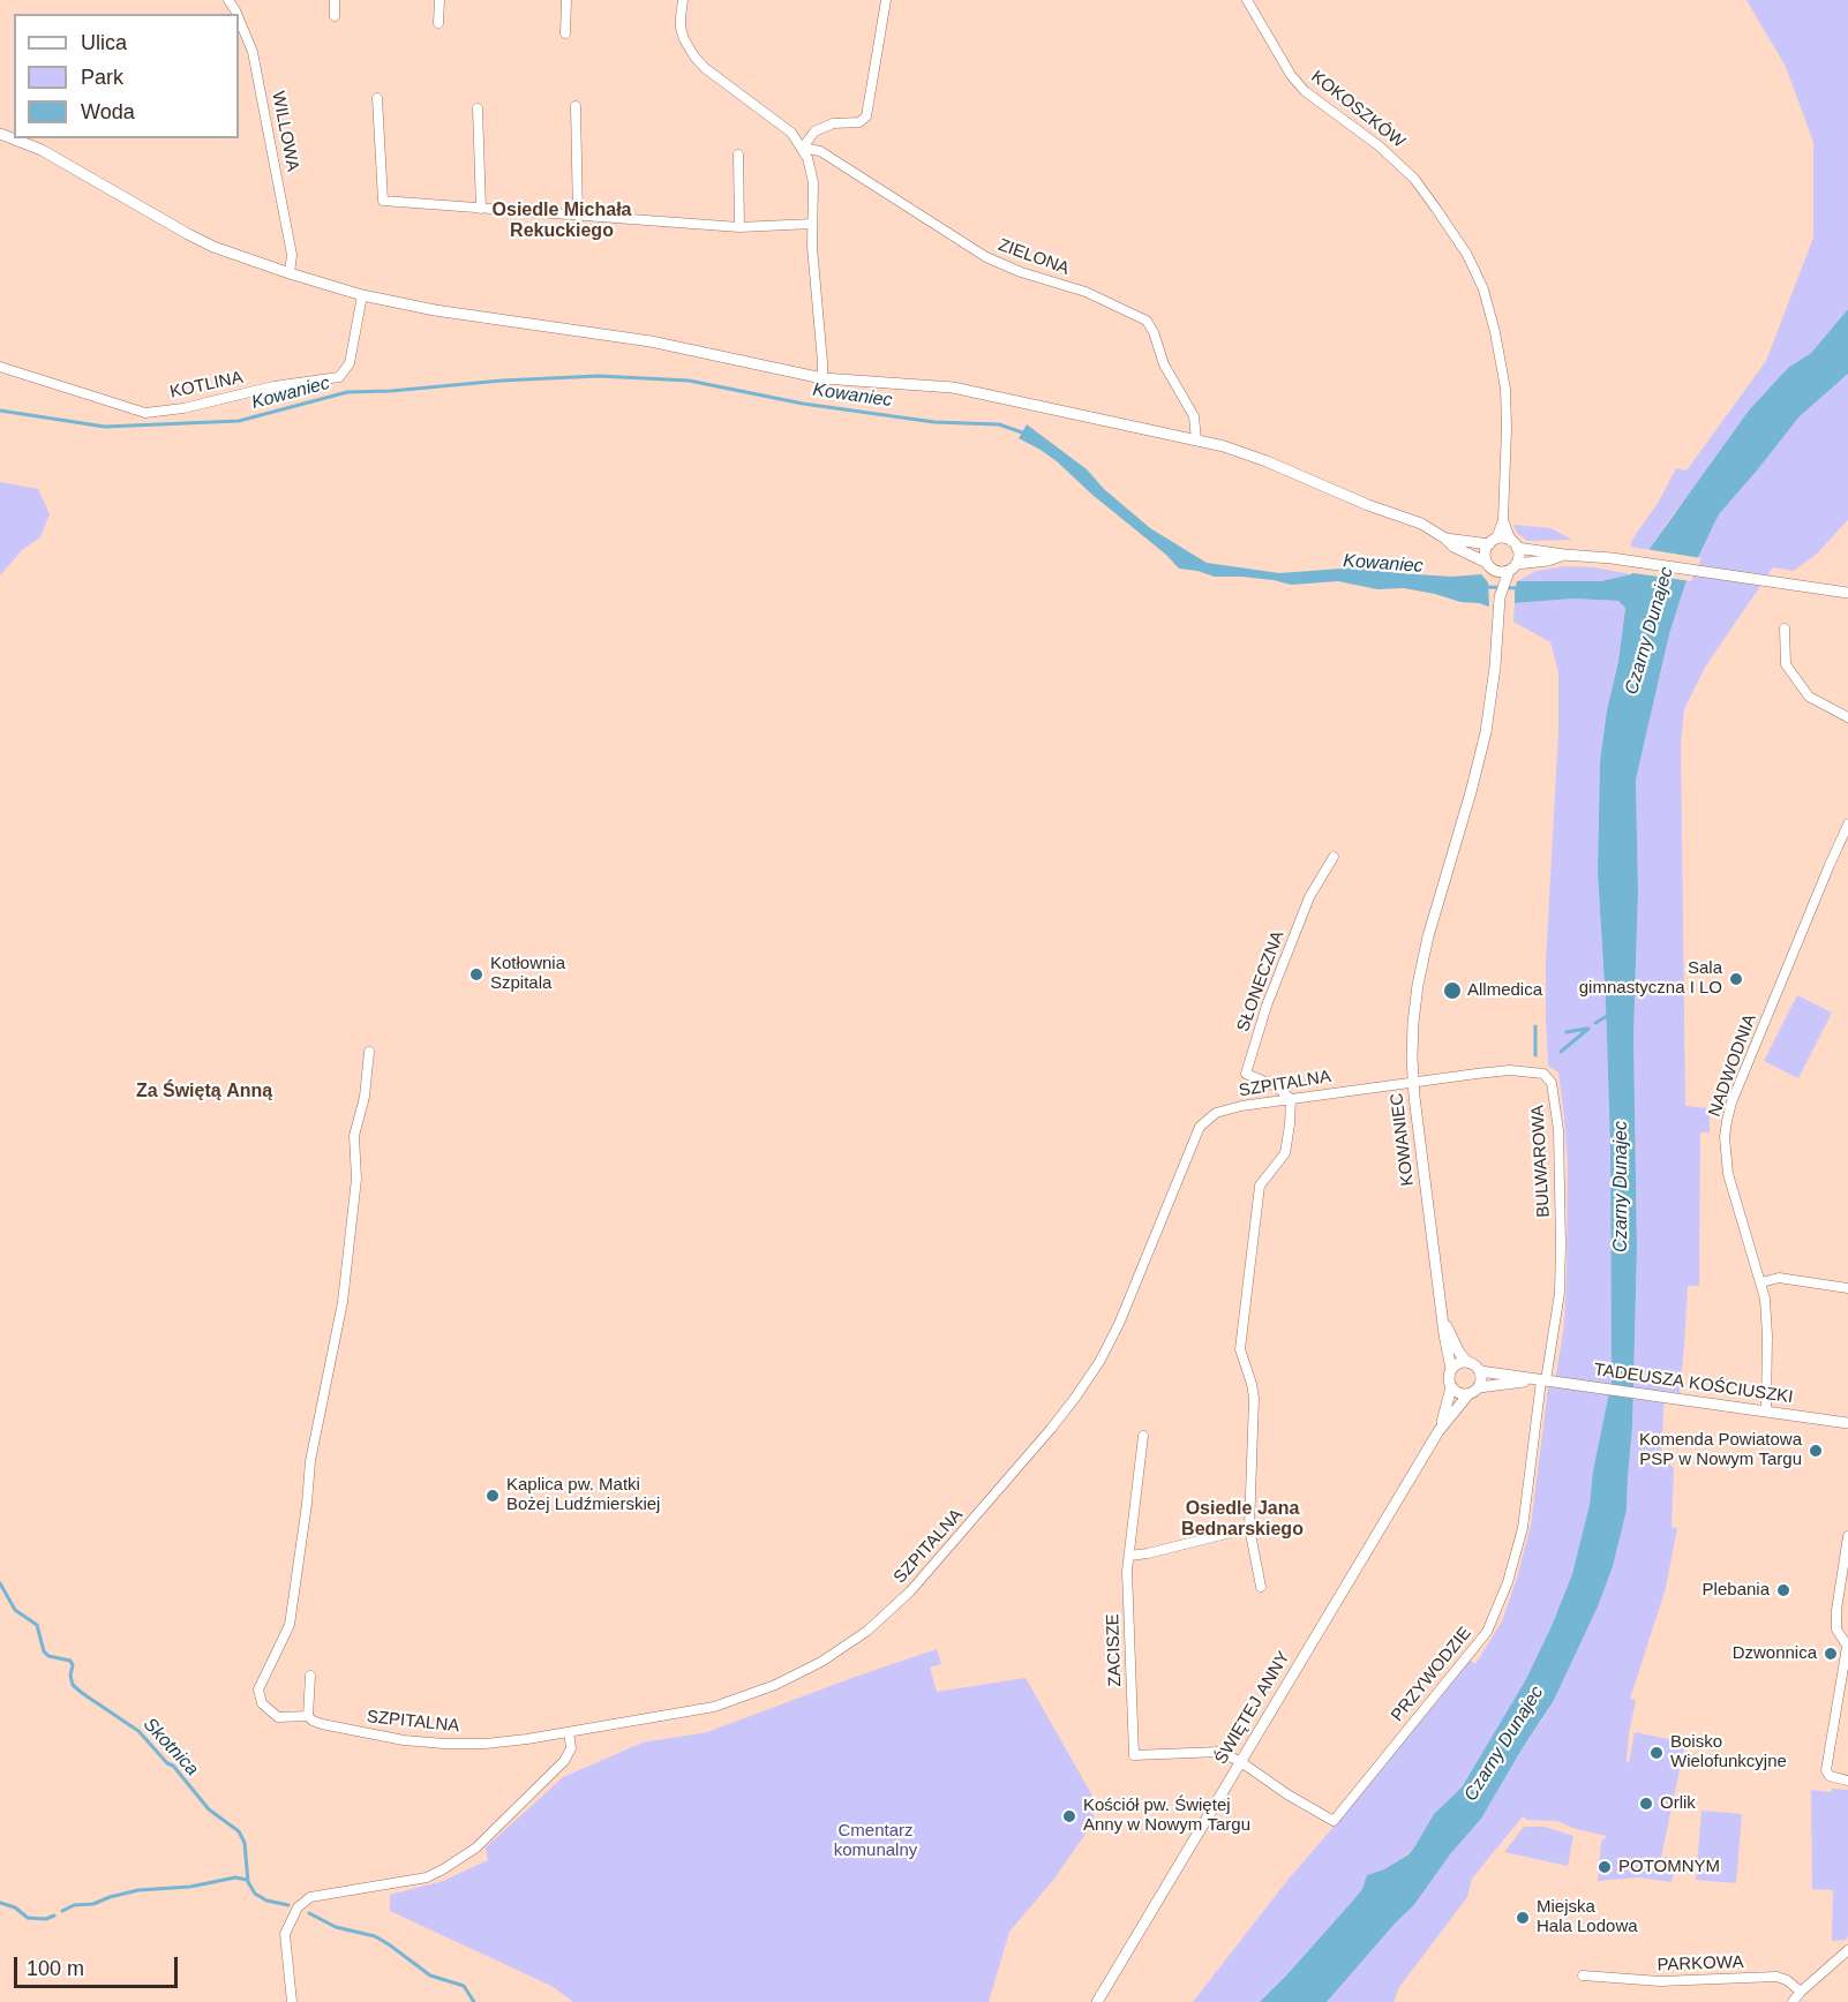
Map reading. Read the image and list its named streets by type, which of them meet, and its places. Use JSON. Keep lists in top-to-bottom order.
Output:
{
  "streets": {
    "street": [
      "KOKOSZKÓW",
      "WILLOWA",
      "ZIELONA",
      "KOTLINA",
      "SŁONECZNA",
      "NADWODNIA",
      "SZPITALNA",
      "KOWANIEC",
      "BULWAROWA",
      "TADEUSZA KOŚCIUSZKI",
      "ZACISZE",
      "PRZYWODZIE",
      "ŚWIĘTEJ ANNY",
      "PARKOWA"
    ]
  },
  "crossings": [
    ["KOKOSZKÓW", "KOWANIEC"],
    ["SŁONECZNA", "SZPITALNA"],
    ["NADWODNIA", "TADEUSZA KOŚCIUSZKI"],
    ["SZPITALNA", "KOWANIEC"],
    ["SZPITALNA", "BULWAROWA"],
    ["KOWANIEC", "BULWAROWA"],
    ["KOWANIEC", "TADEUSZA KOŚCIUSZKI"],
    ["KOWANIEC", "ŚWIĘTEJ ANNY"],
    ["BULWAROWA", "TADEUSZA KOŚCIUSZKI"],
    ["BULWAROWA", "PRZYWODZIE"],
    ["TADEUSZA KOŚCIUSZKI", "PRZYWODZIE"],
    ["TADEUSZA KOŚCIUSZKI", "ŚWIĘTEJ ANNY"],
    ["ZACISZE", "PRZYWODZIE"],
    ["ZACISZE", "ŚWIĘTEJ ANNY"],
    ["PRZYWODZIE", "ŚWIĘTEJ ANNY"]
  ],
  "districts": ["Osiedle Michała Rekuckiego", "Za Świętą Anną", "Osiedle Jana Bednarskiego"],
  "water": ["Kowaniec", "Czarny Dunajec", "Skotnica"],
  "parks": ["Cmentarz komunalny"],
  "places": [
    "Kotłownia Szpitala",
    "Sala gimnastyczna I LO",
    "Allmedica",
    "Komenda Powiatowa PSP w Nowym Targu",
    "Kaplica pw. Matki Bożej Ludźmierskiej",
    "Plebania",
    "Dzwonnica",
    "Boisko Wielofunkcyjne",
    "Orlik",
    "Kościół pw. Świętej Anny w Nowym Targu",
    "POTOMNYM",
    "Miejska Hala Lodowa"
  ],
  "legend": ["Ulica", "Park", "Woda"],
  "scale_bar": "100 m"
}
